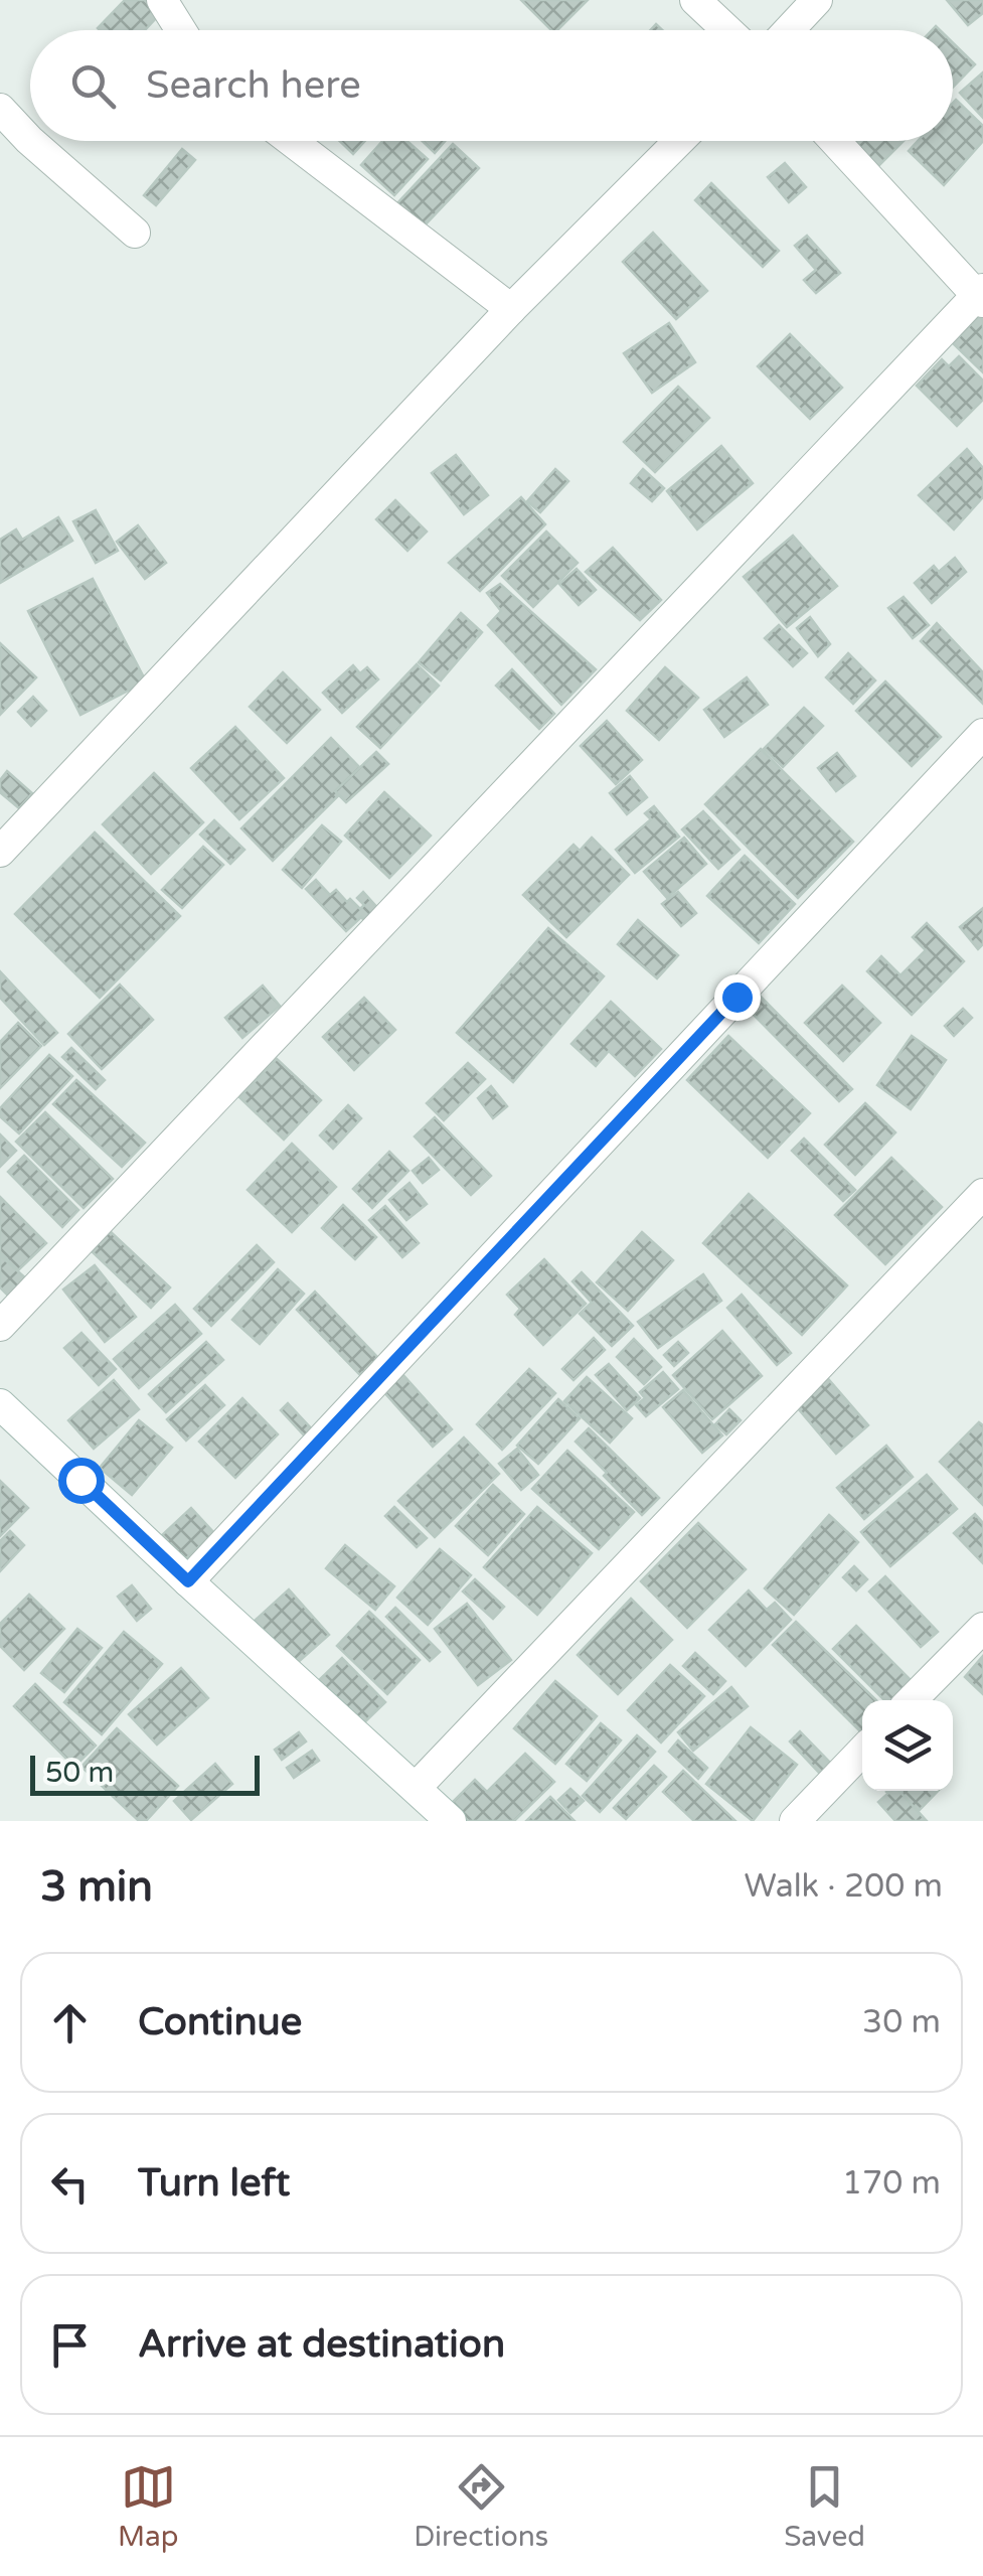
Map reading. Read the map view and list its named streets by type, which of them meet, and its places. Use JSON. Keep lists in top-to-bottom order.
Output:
{
  "scale_bar": "50 m",
  "page": {
    "search": "Search here",
    "scale": "50 m",
    "heading": ["3 min", "Walk · 200 m"],
    "list": [
      ["Continue", "30 m"],
      ["Turn left", "170 m"],
      "Arrive at destination"
    ],
    "nav": ["Map", "Directions", "Saved"]
  }
}
